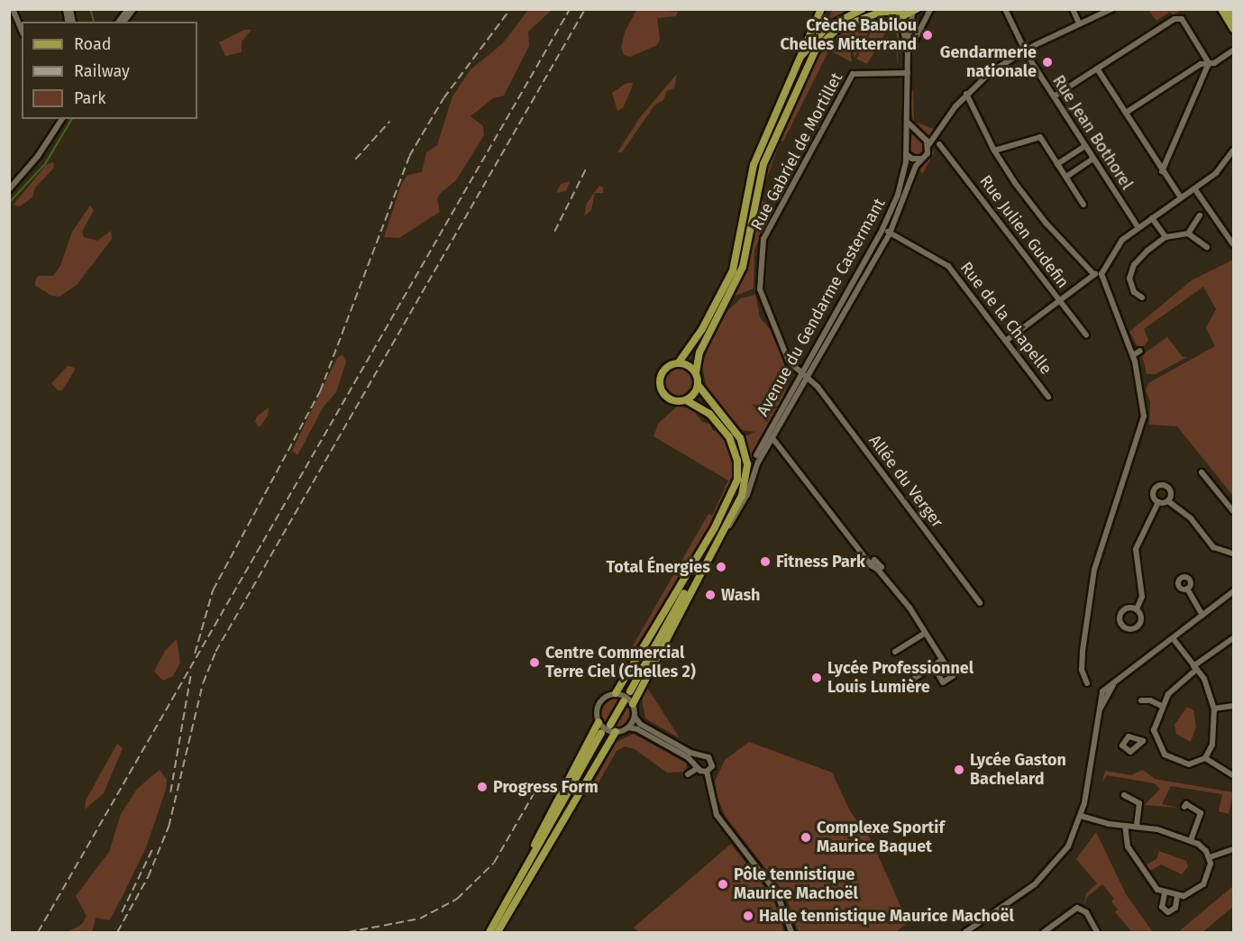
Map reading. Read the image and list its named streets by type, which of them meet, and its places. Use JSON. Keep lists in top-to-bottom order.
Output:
{
  "streets": {
    "street": [
      "Rue Jean Bothorel",
      "Rue Gabriel de Mortillet",
      "Rue Julien Gudefin",
      "Avenue du Gendarme Castermant",
      "Rue de la Chapelle",
      "Allée du Verger"
    ]
  },
  "crossings": [
    ["Rue Gabriel de Mortillet", "Avenue du Gendarme Castermant"],
    ["Rue Gabriel de Mortillet", "Allée du Verger"],
    ["Avenue du Gendarme Castermant", "Rue de la Chapelle"],
    ["Avenue du Gendarme Castermant", "Allée du Verger"]
  ],
  "places": [
    "Crèche Babilou Chelles Mitterrand",
    "Gendarmerie nationale",
    "Fitness Park",
    "Total Énergies",
    "Wash",
    "Centre Commercial Terre Ciel (Chelles 2)",
    "Lycée Professionnel Louis Lumière",
    "Lycée Gaston Bachelard",
    "Progress Form",
    "Complexe Sportif Maurice Baquet",
    "Pôle tennistique Maurice Machoël",
    "Halle tennistique Maurice Machoël"
  ],
  "legend": ["Road", "Railway", "Park"]
}
